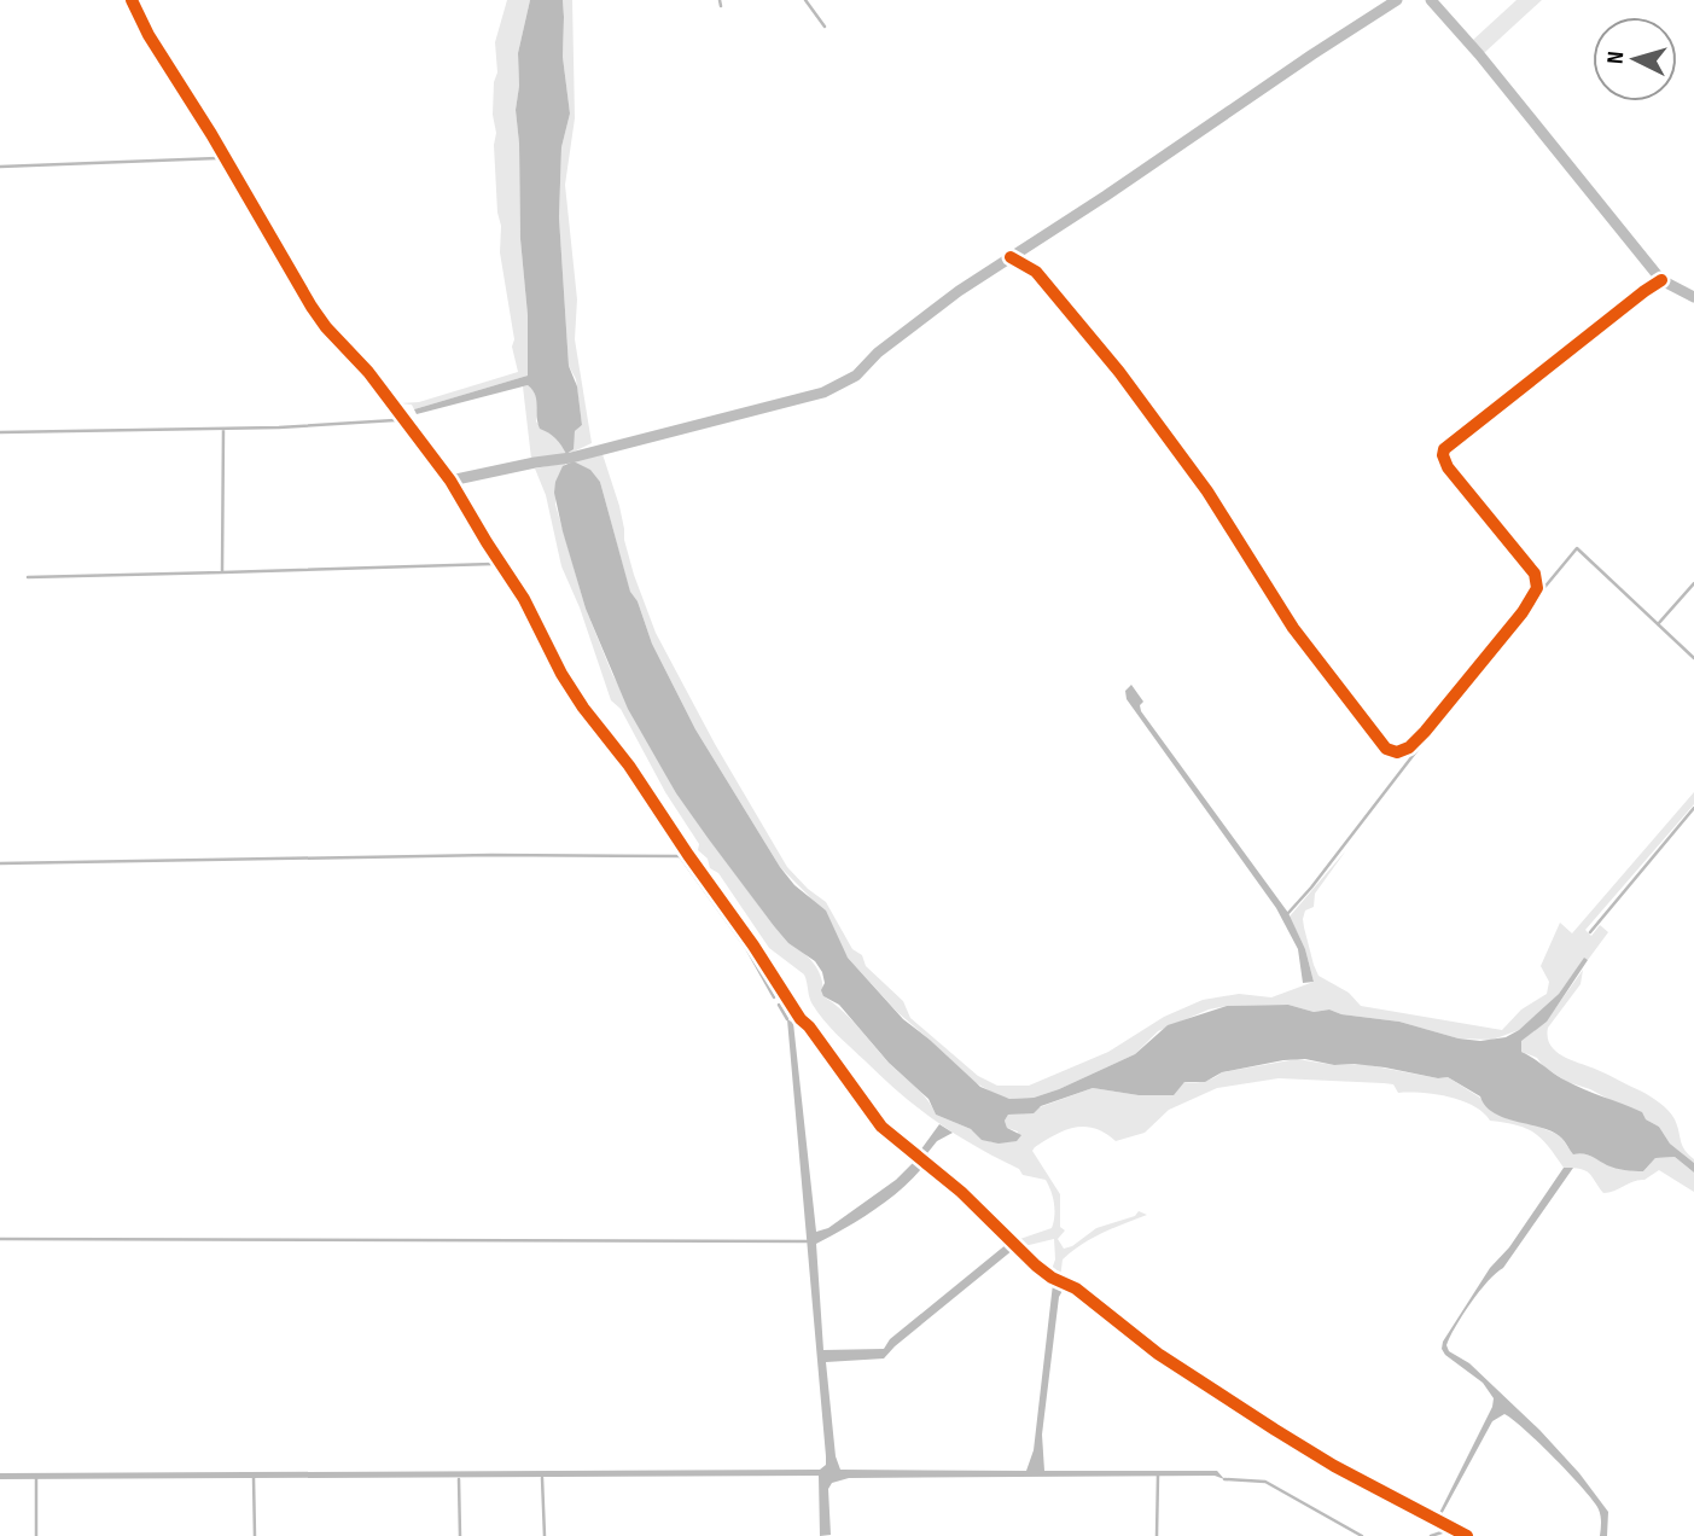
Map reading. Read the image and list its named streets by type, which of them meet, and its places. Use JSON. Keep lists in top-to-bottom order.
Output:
{
  "north": "left"
}
